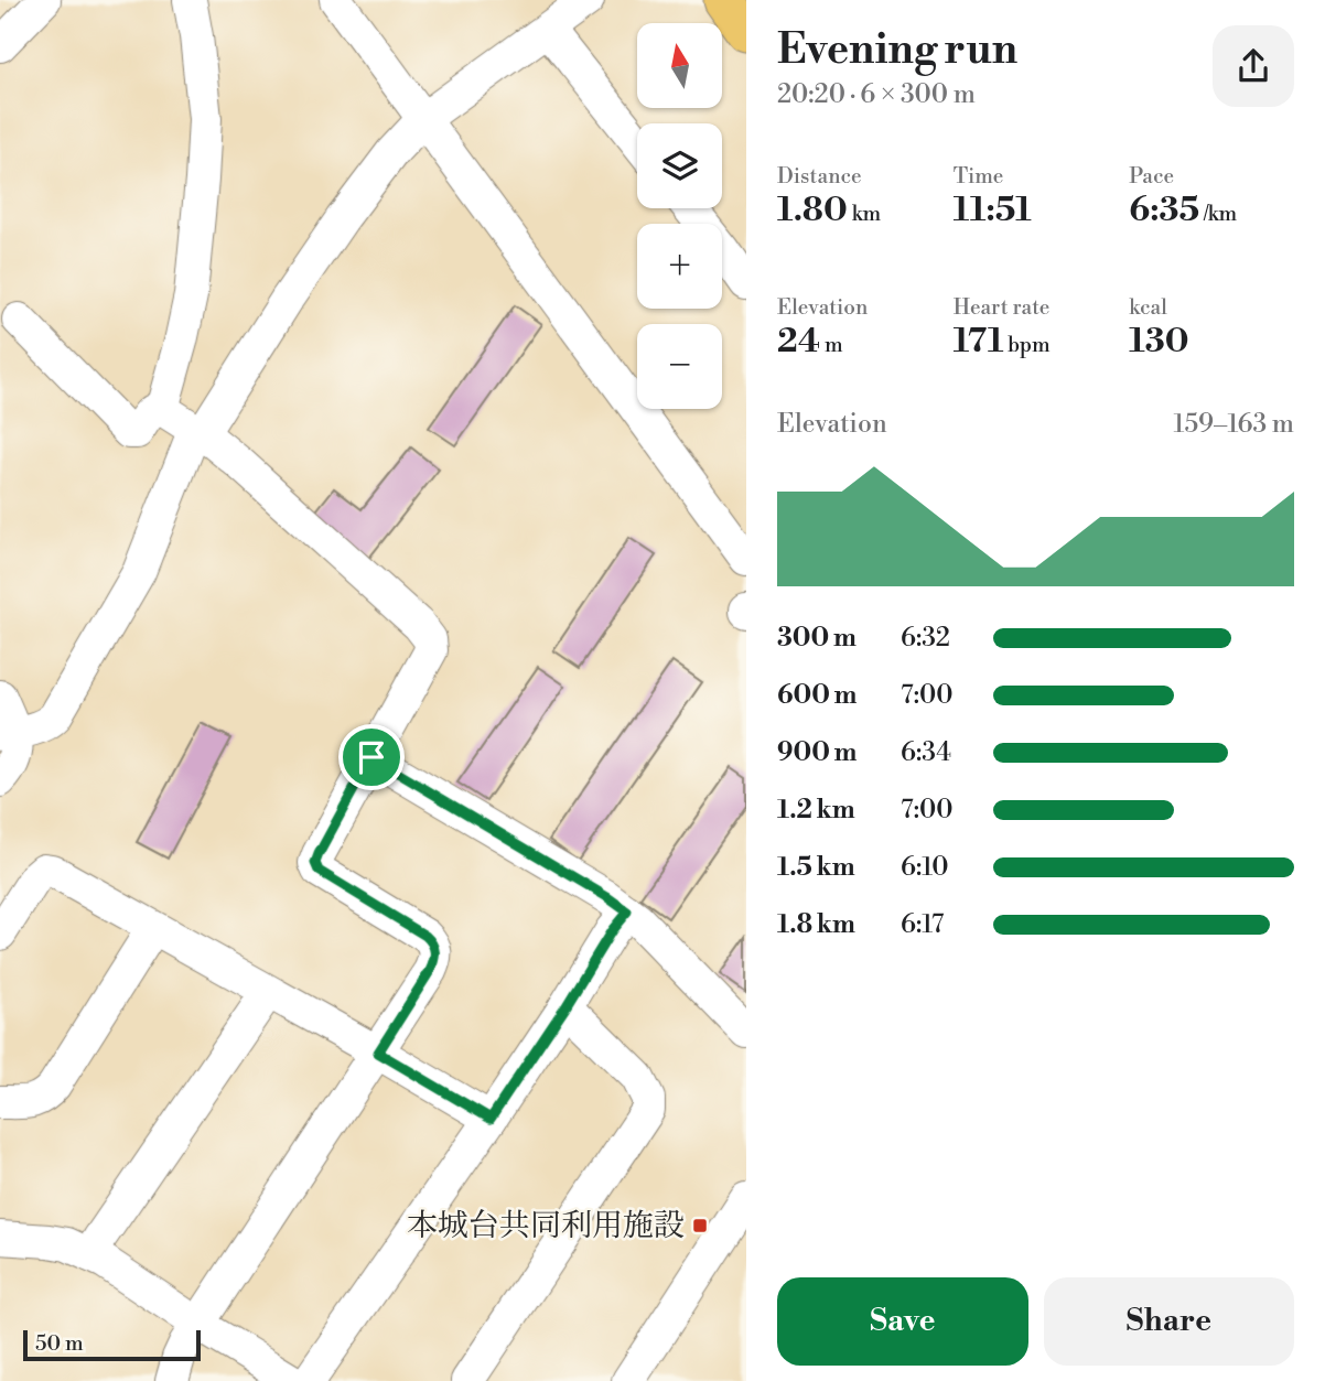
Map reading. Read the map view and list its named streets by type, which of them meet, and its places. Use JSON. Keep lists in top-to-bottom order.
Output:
{
  "places": {
    "transit": ["本城台共同利用施設"]
  },
  "scale_bar": "50 m",
  "north": "top",
  "page": {
    "heading": ["Evening run", "20:20 · 6 × 300 m"],
    "map_buttons": ["+", "−"],
    "stats": [
      ["Distance", "1.80 km"],
      ["Time", "11:51"],
      ["Pace", "6:35 /km"],
      ["Elevation", "24 m"],
      ["Heart rate", "171 bpm"],
      ["kcal", "130"]
    ],
    "chart": ["Elevation", "159–163 m"],
    "list": [
      {
        "name": "300 m",
        "note": "6:32"
      },
      {
        "name": "600 m",
        "note": "7:00"
      },
      {
        "name": "900 m",
        "note": "6:34"
      },
      {
        "name": "1.2 km",
        "note": "7:00"
      },
      {
        "name": "1.5 km",
        "note": "6:10"
      },
      {
        "name": "1.8 km",
        "note": "6:17"
      }
    ],
    "buttons": ["Save", "Share"],
    "scale": "50 m"
  }
}
